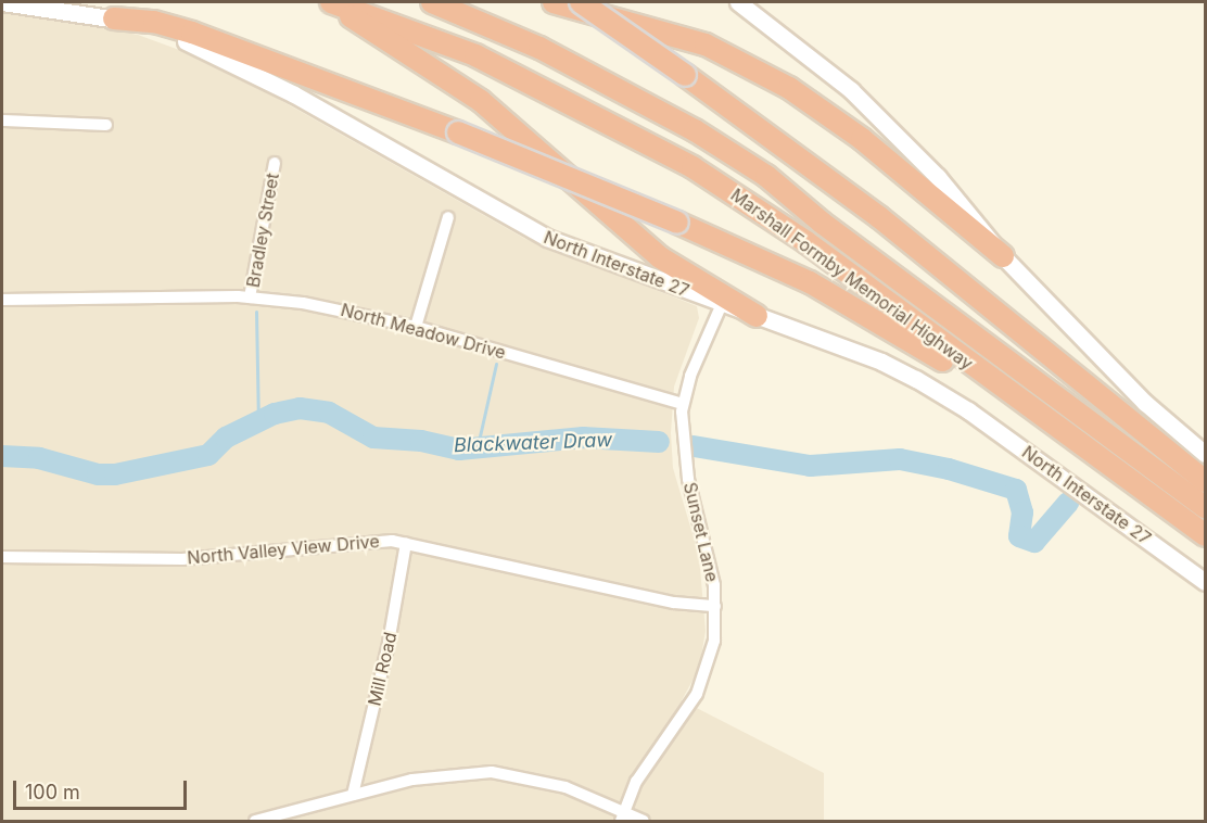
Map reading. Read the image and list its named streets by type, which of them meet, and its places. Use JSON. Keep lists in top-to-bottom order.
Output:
{
  "streets": {
    "highway": ["Marshall Formby Memorial Highway"],
    "main road": ["North Interstate 27"],
    "street": [
      "Bradley Street",
      "North Meadow Drive",
      "Sunset Lane",
      "North Valley View Drive",
      "Mill Road"
    ]
  },
  "crossings": [
    ["Bradley Street", "North Meadow Drive"],
    ["North Interstate 27", "Sunset Lane"],
    ["North Meadow Drive", "Sunset Lane"],
    ["Sunset Lane", "North Valley View Drive"],
    ["North Valley View Drive", "Mill Road"]
  ],
  "water": ["Blackwater Draw"],
  "scale_bar": "100 m"
}
